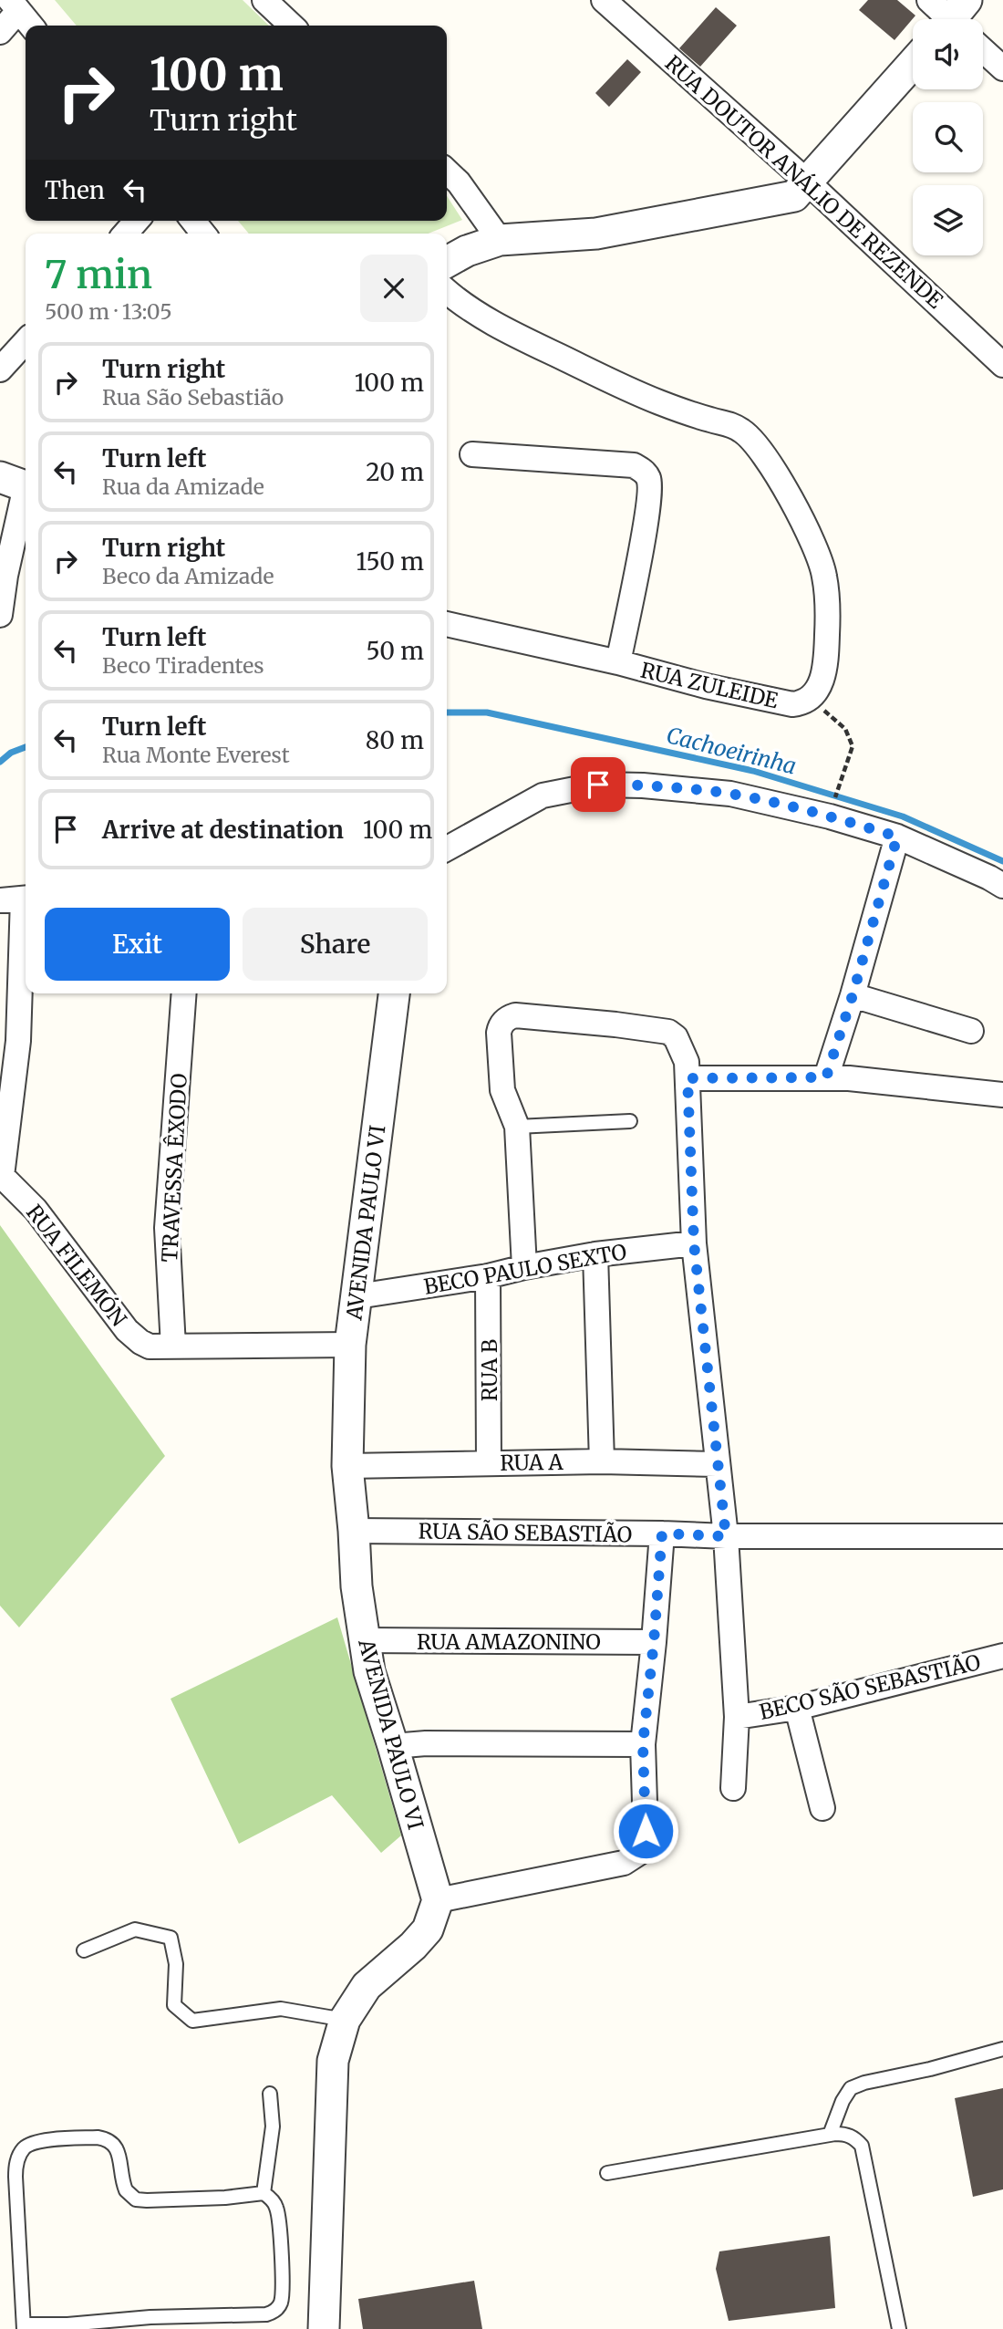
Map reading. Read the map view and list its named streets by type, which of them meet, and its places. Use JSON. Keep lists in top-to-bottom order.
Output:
{
  "streets": {
    "street": [
      "RUA DOUTOR ANÁLIO DE REZENDE",
      "RUA ZULEIDE",
      "TRAVESSA ÊXODO",
      "AVENIDA PAULO VI",
      "RUA FILEMÓN",
      "BECO PAULO SEXTO",
      "RUA B",
      "RUA A",
      "RUA SÃO SEBASTIÃO",
      "RUA AMAZONINO",
      "BECO SÃO SEBASTIÃO"
    ]
  },
  "crossings": [
    ["TRAVESSA ÊXODO", "RUA FILEMÓN"],
    ["AVENIDA PAULO VI", "RUA FILEMÓN"],
    ["AVENIDA PAULO VI", "BECO PAULO SEXTO"],
    ["AVENIDA PAULO VI", "RUA A"],
    ["AVENIDA PAULO VI", "RUA SÃO SEBASTIÃO"],
    ["AVENIDA PAULO VI", "RUA AMAZONINO"],
    ["BECO PAULO SEXTO", "RUA B"],
    ["BECO PAULO SEXTO", "BECO SÃO SEBASTIÃO"],
    ["RUA B", "RUA A"],
    ["RUA A", "BECO SÃO SEBASTIÃO"],
    ["RUA SÃO SEBASTIÃO", "BECO SÃO SEBASTIÃO"]
  ],
  "water": ["Cachoeirinha"],
  "page": {
    "turn": ["100 m", "Turn right"],
    "then": "Then",
    "heading": ["7 min", "500 m · 13:05"],
    "list": [
      {
        "name": "Turn right",
        "note": "Rua São Sebastião",
        "value": "100 m"
      },
      {
        "name": "Turn left",
        "note": "Rua da Amizade",
        "value": "20 m"
      },
      {
        "name": "Turn right",
        "note": "Beco da Amizade",
        "value": "150 m"
      },
      {
        "name": "Turn left",
        "note": "Beco Tiradentes",
        "value": "50 m"
      },
      {
        "name": "Turn left",
        "note": "Rua Monte Everest",
        "value": "80 m"
      },
      {
        "name": "Arrive at destination",
        "value": "100 m"
      }
    ],
    "buttons": ["Exit", "Share"]
  }
}
